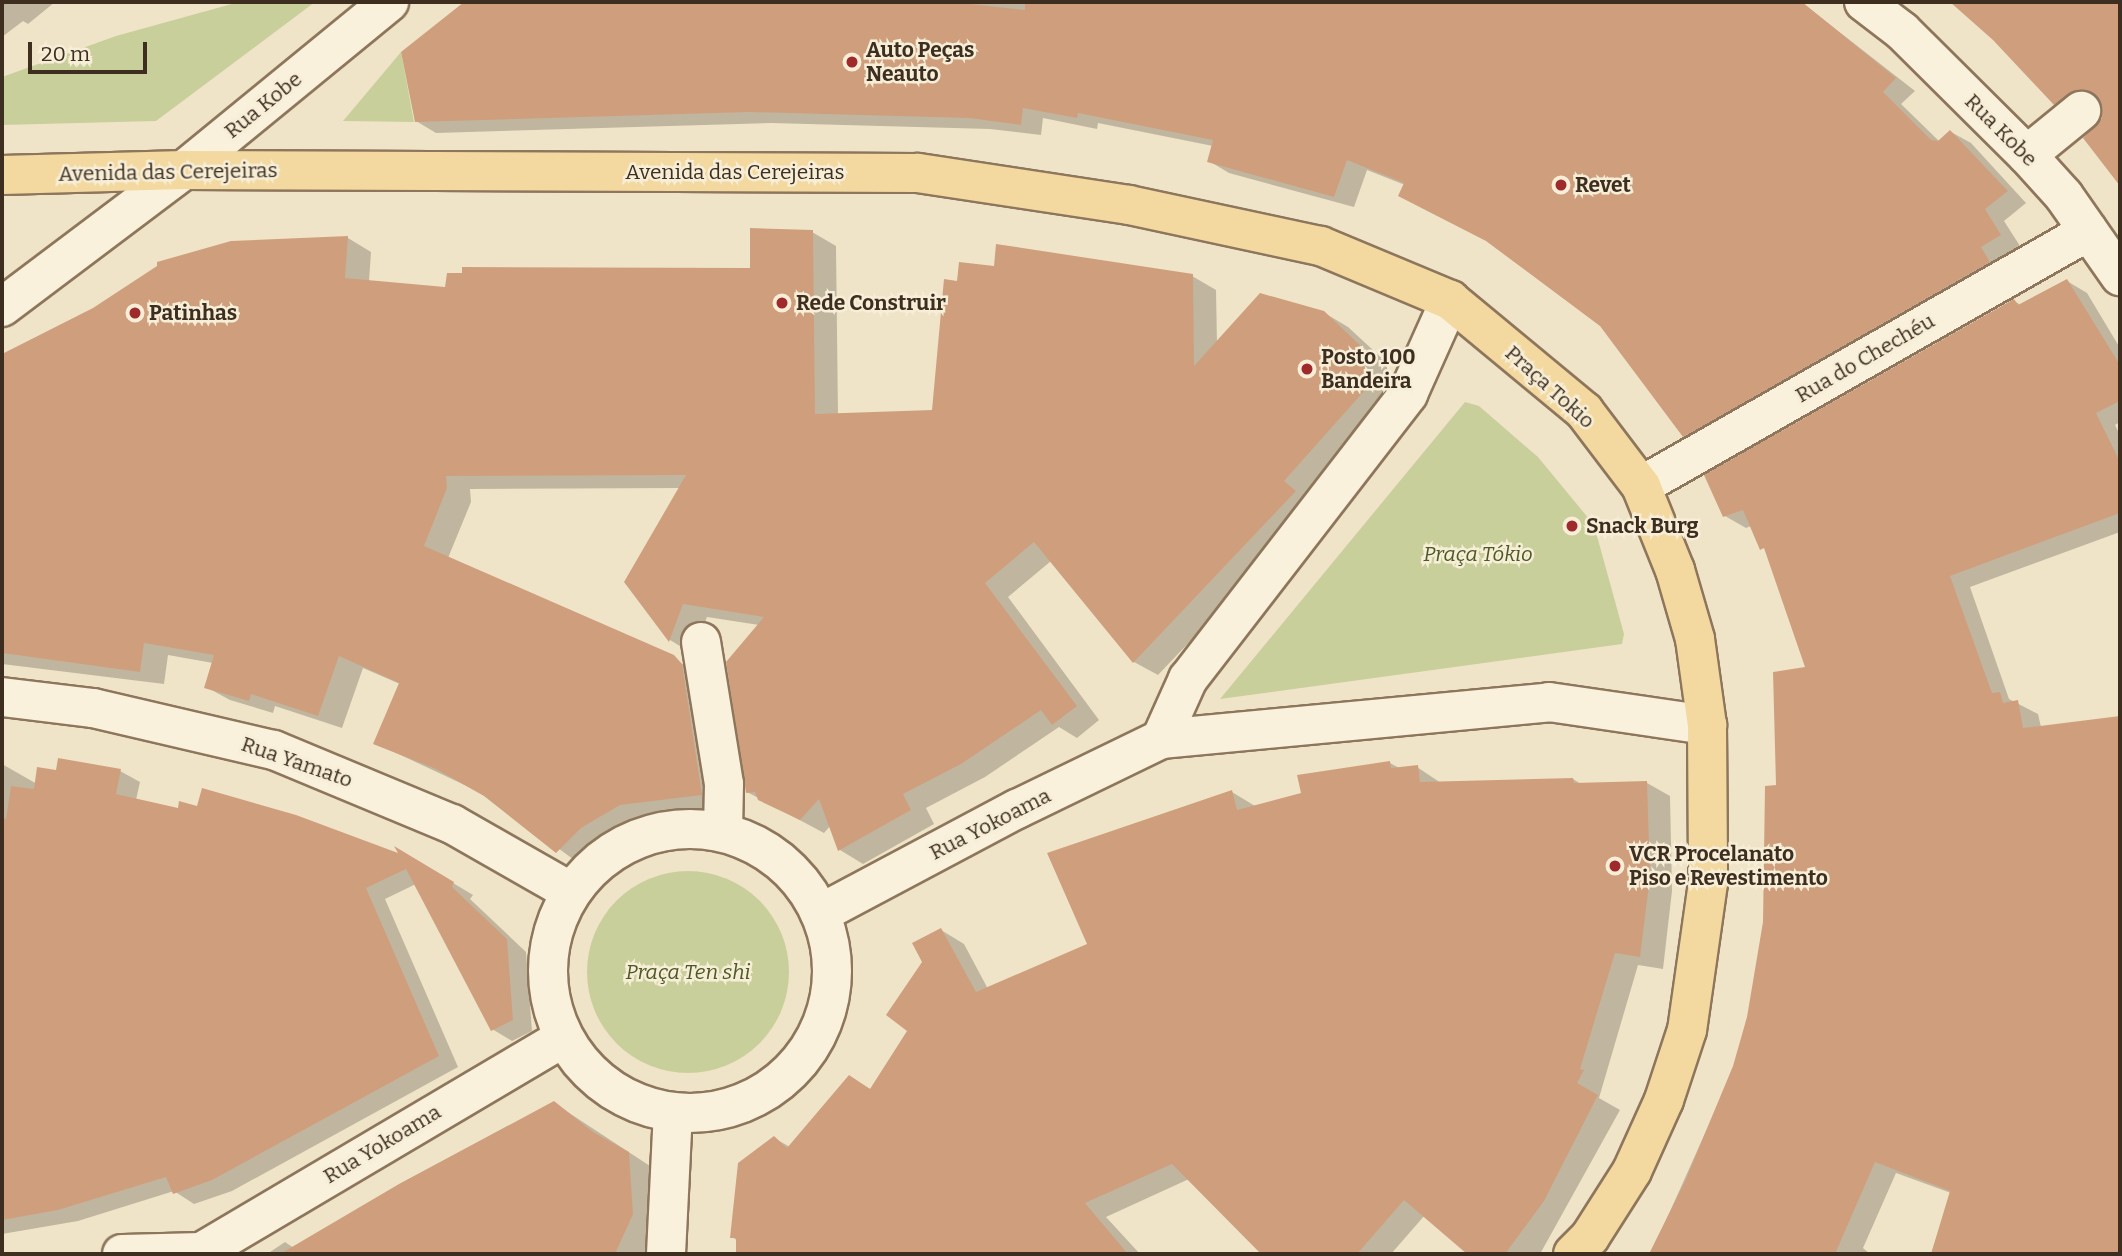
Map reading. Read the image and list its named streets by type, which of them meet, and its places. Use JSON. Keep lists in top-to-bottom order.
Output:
{
  "streets": {
    "main road": ["Avenida das Cerejeiras", "Praça Tokio"],
    "street": [
      "Rua Kobe",
      "Rua do Chechéu",
      "Rua Yamato",
      "Rua Yokoama"
    ]
  },
  "crossings": [
    ["Rua Kobe", "Avenida das Cerejeiras"],
    ["Rua Kobe", "Rua do Chechéu"],
    ["Avenida das Cerejeiras", "Praça Tokio"],
    ["Rua do Chechéu", "Praça Tokio"]
  ],
  "parks": ["Praça Tókio", "Praça Ten shi"],
  "places": [
    "Auto Peças Neauto",
    "Revet",
    "Rede Construir",
    "Patinhas",
    "Posto 100 Bandeira",
    "Snack Burg",
    "VCR Procelanato Piso e Revestimento"
  ],
  "scale_bar": "20 m"
}
